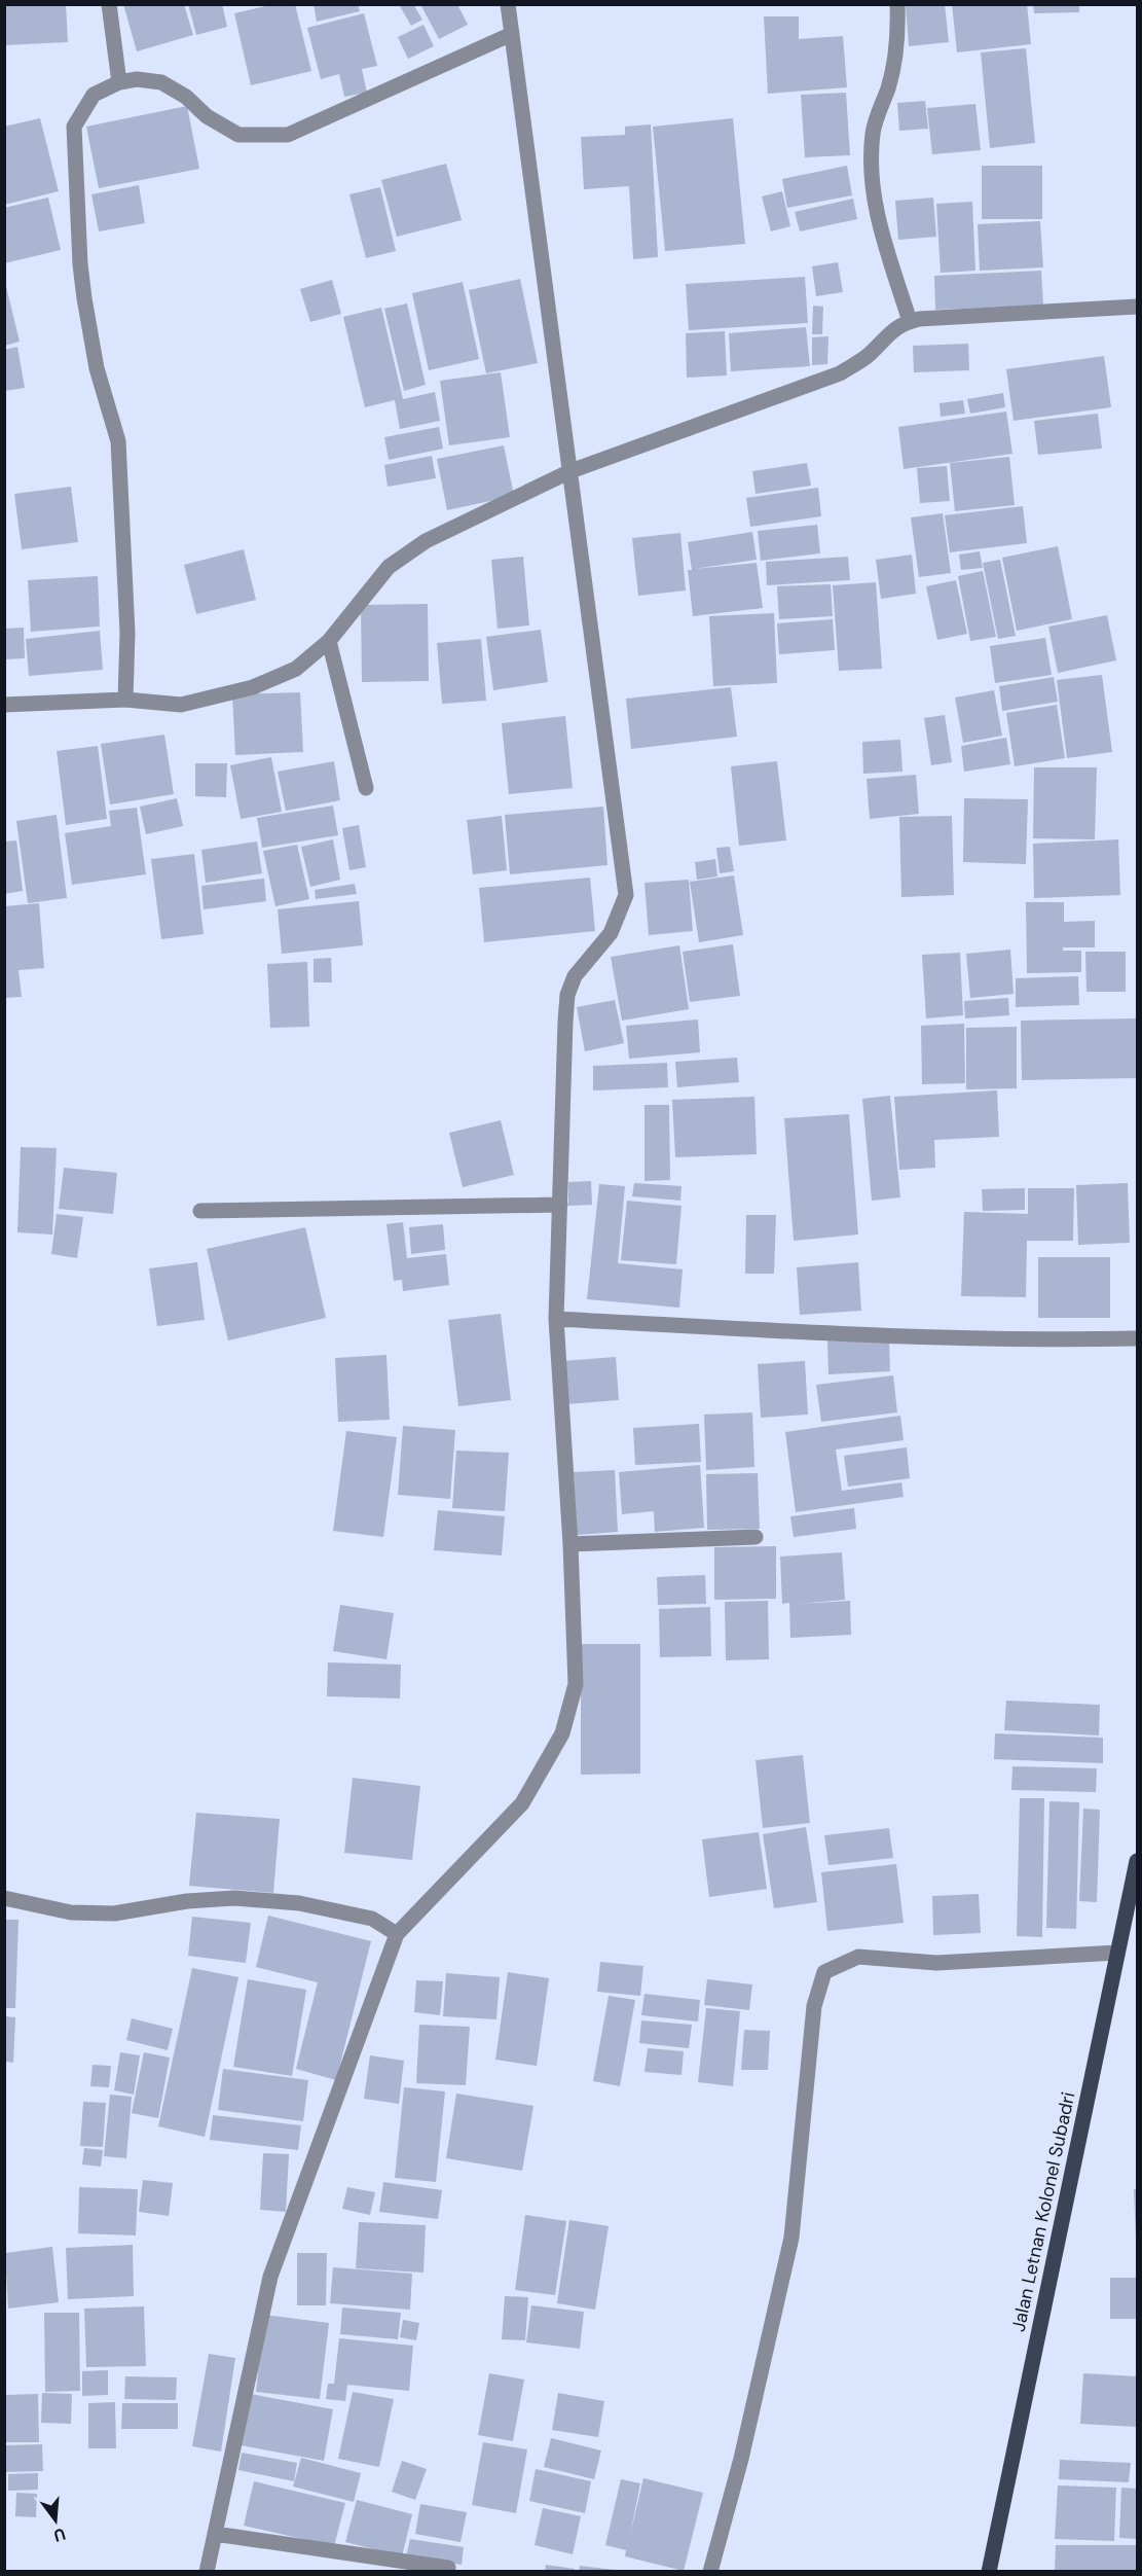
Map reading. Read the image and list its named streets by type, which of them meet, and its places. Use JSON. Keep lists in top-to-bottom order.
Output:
{
  "streets": {
    "main road": ["Jalan Letnan Kolonel Subadri"]
  },
  "north": "bottom"
}
